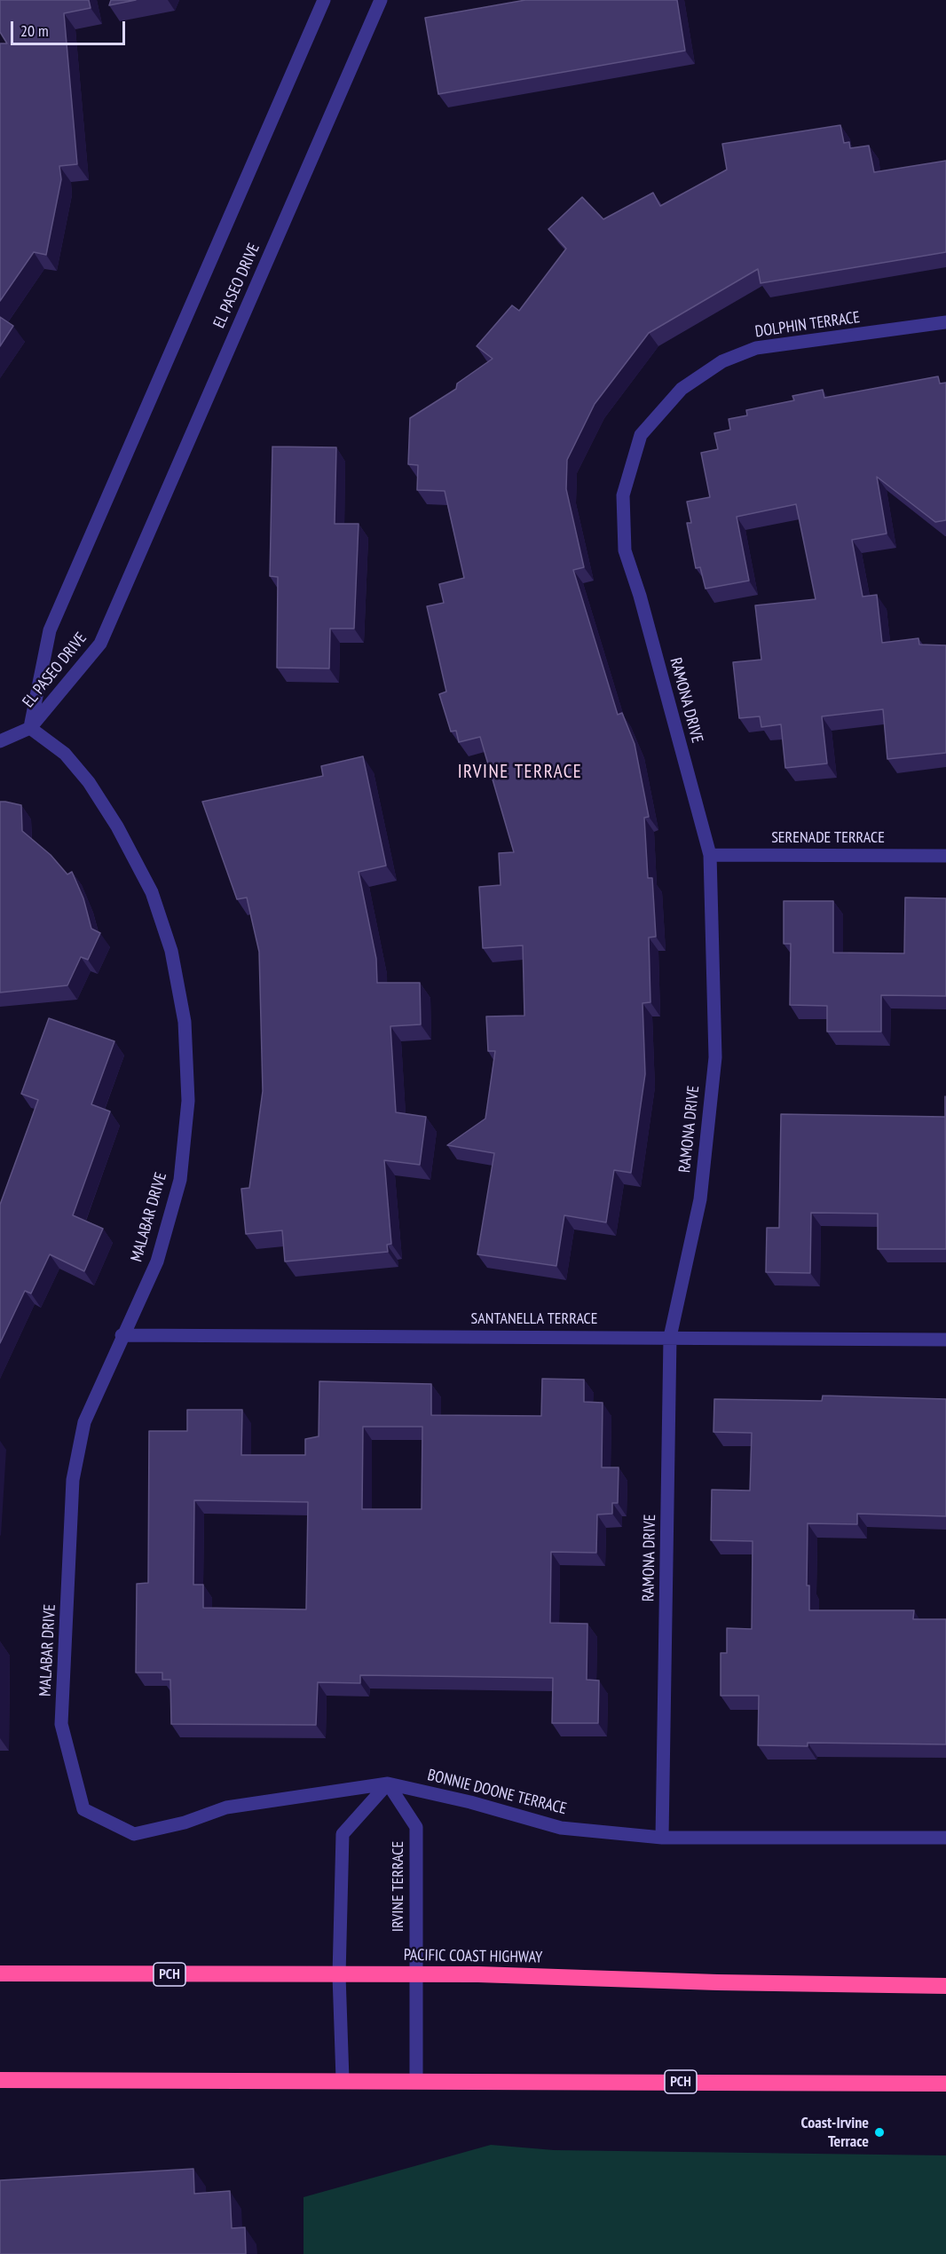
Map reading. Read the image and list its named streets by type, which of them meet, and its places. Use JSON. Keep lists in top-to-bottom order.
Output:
{
  "streets": {
    "highway": ["PACIFIC COAST HIGHWAY", "PCH"],
    "street": [
      "EL PASEO DRIVE",
      "DOLPHIN TERRACE",
      "RAMONA DRIVE",
      "SERENADE TERRACE",
      "MALABAR DRIVE",
      "SANTANELLA TERRACE",
      "BONNIE DOONE TERRACE",
      "IRVINE TERRACE"
    ]
  },
  "crossings": [
    ["EL PASEO DRIVE", "MALABAR DRIVE"],
    ["DOLPHIN TERRACE", "RAMONA DRIVE"],
    ["RAMONA DRIVE", "SERENADE TERRACE"],
    ["RAMONA DRIVE", "SANTANELLA TERRACE"],
    ["RAMONA DRIVE", "BONNIE DOONE TERRACE"],
    ["MALABAR DRIVE", "SANTANELLA TERRACE"],
    ["MALABAR DRIVE", "BONNIE DOONE TERRACE"],
    ["BONNIE DOONE TERRACE", "IRVINE TERRACE"],
    ["IRVINE TERRACE", "PACIFIC COAST HIGHWAY"],
    ["IRVINE TERRACE", "PCH"]
  ],
  "districts": ["IRVINE TERRACE"],
  "places": ["Coast-Irvine Terrace"],
  "scale_bar": "20 m"
}
